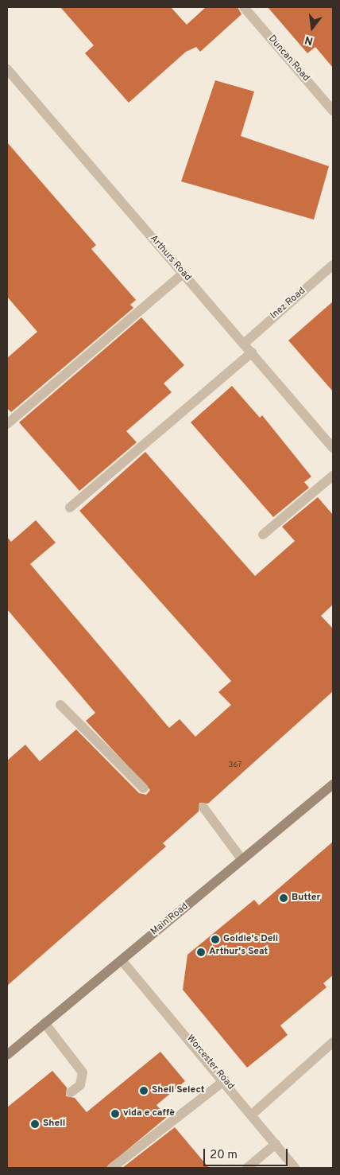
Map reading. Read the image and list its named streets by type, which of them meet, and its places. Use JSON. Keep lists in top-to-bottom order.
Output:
{
  "streets": {
    "main road": ["Main Road"],
    "street": [
      "Duncan Road",
      "Arthurs Road",
      "Inez Road",
      "Worcester Road"
    ]
  },
  "crossings": [
    ["Arthurs Road", "Inez Road"],
    ["Main Road", "Worcester Road"]
  ],
  "places": [
    "Butter",
    "Goldie's Deli",
    "Arthur's Seat",
    "Shell Select",
    "vida e caffè",
    "Shell"
  ],
  "house_numbers": ["367"],
  "scale_bar": "20 m",
  "north": "bottom"
}
